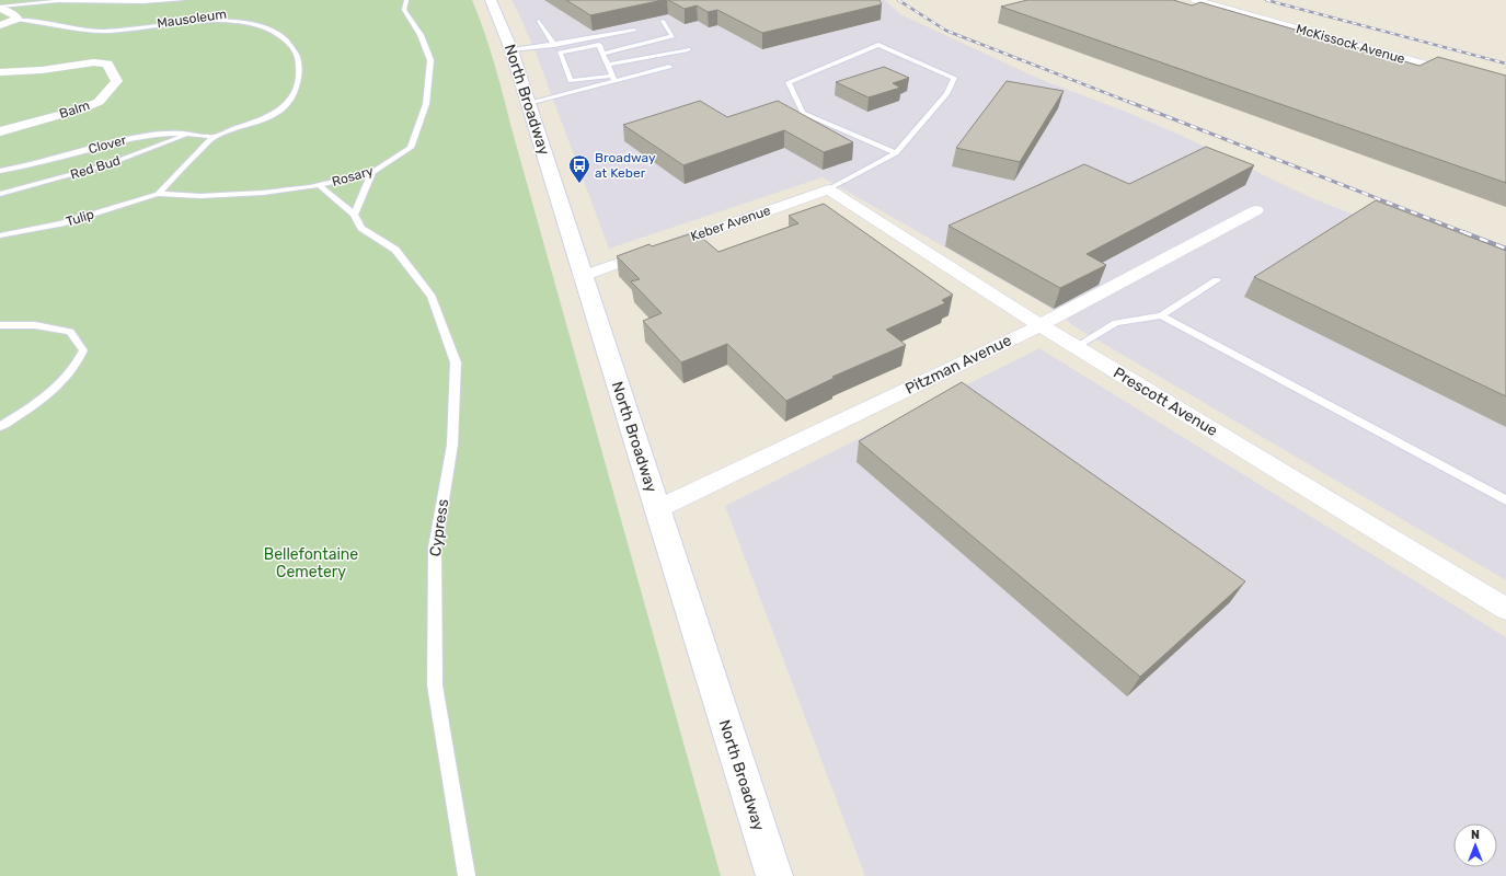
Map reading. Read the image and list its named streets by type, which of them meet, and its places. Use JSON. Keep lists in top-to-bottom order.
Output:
{
  "streets": {
    "main road": ["North Broadway"],
    "street": [
      "McKissock Avenue",
      "Balm",
      "Keber Avenue",
      "Pitzman Avenue",
      "Prescott Avenue"
    ],
    "lane": [
      "Mausoleum",
      "Clover",
      "Red Bud",
      "Rosary",
      "Tulip",
      "Cypress"
    ]
  },
  "crossings": [
    ["North Broadway", "Keber Avenue"],
    ["North Broadway", "Pitzman Avenue"],
    ["Clover", "Red Bud"],
    ["Rosary", "Tulip"],
    ["Rosary", "Cypress"],
    ["Keber Avenue", "Prescott Avenue"],
    ["Pitzman Avenue", "Prescott Avenue"]
  ],
  "parks": ["Bellefontaine Cemetery"],
  "places": {
    "bus stop": ["Broadway at Keber"]
  },
  "north": "top"
}
